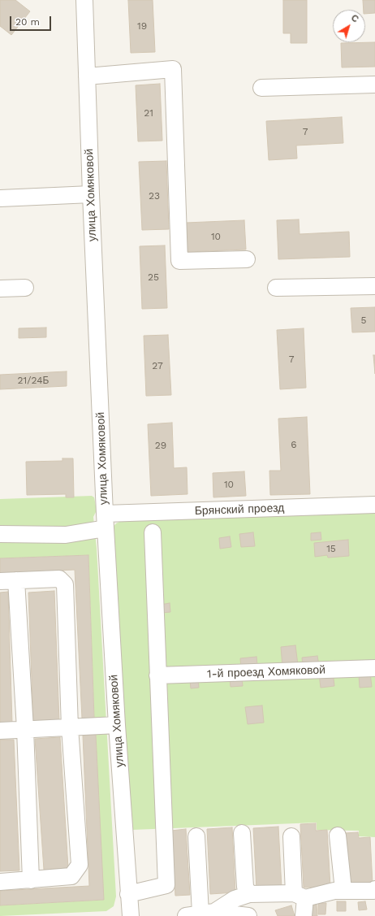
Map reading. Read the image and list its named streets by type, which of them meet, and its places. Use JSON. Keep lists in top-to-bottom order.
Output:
{
  "streets": {
    "street": ["улица Хомяковой", "Брянский проезд", "1-й проезд Хомяковой"]
  },
  "crossings": [
    ["улица Хомяковой", "Брянский проезд"]
  ],
  "house_numbers": [
    "19",
    "21",
    "7",
    "23",
    "10",
    "25",
    "5",
    "7",
    "27",
    "21/24Б",
    "6",
    "29",
    "10",
    "15"
  ],
  "scale_bar": "20 m",
  "north": "top right"
}
